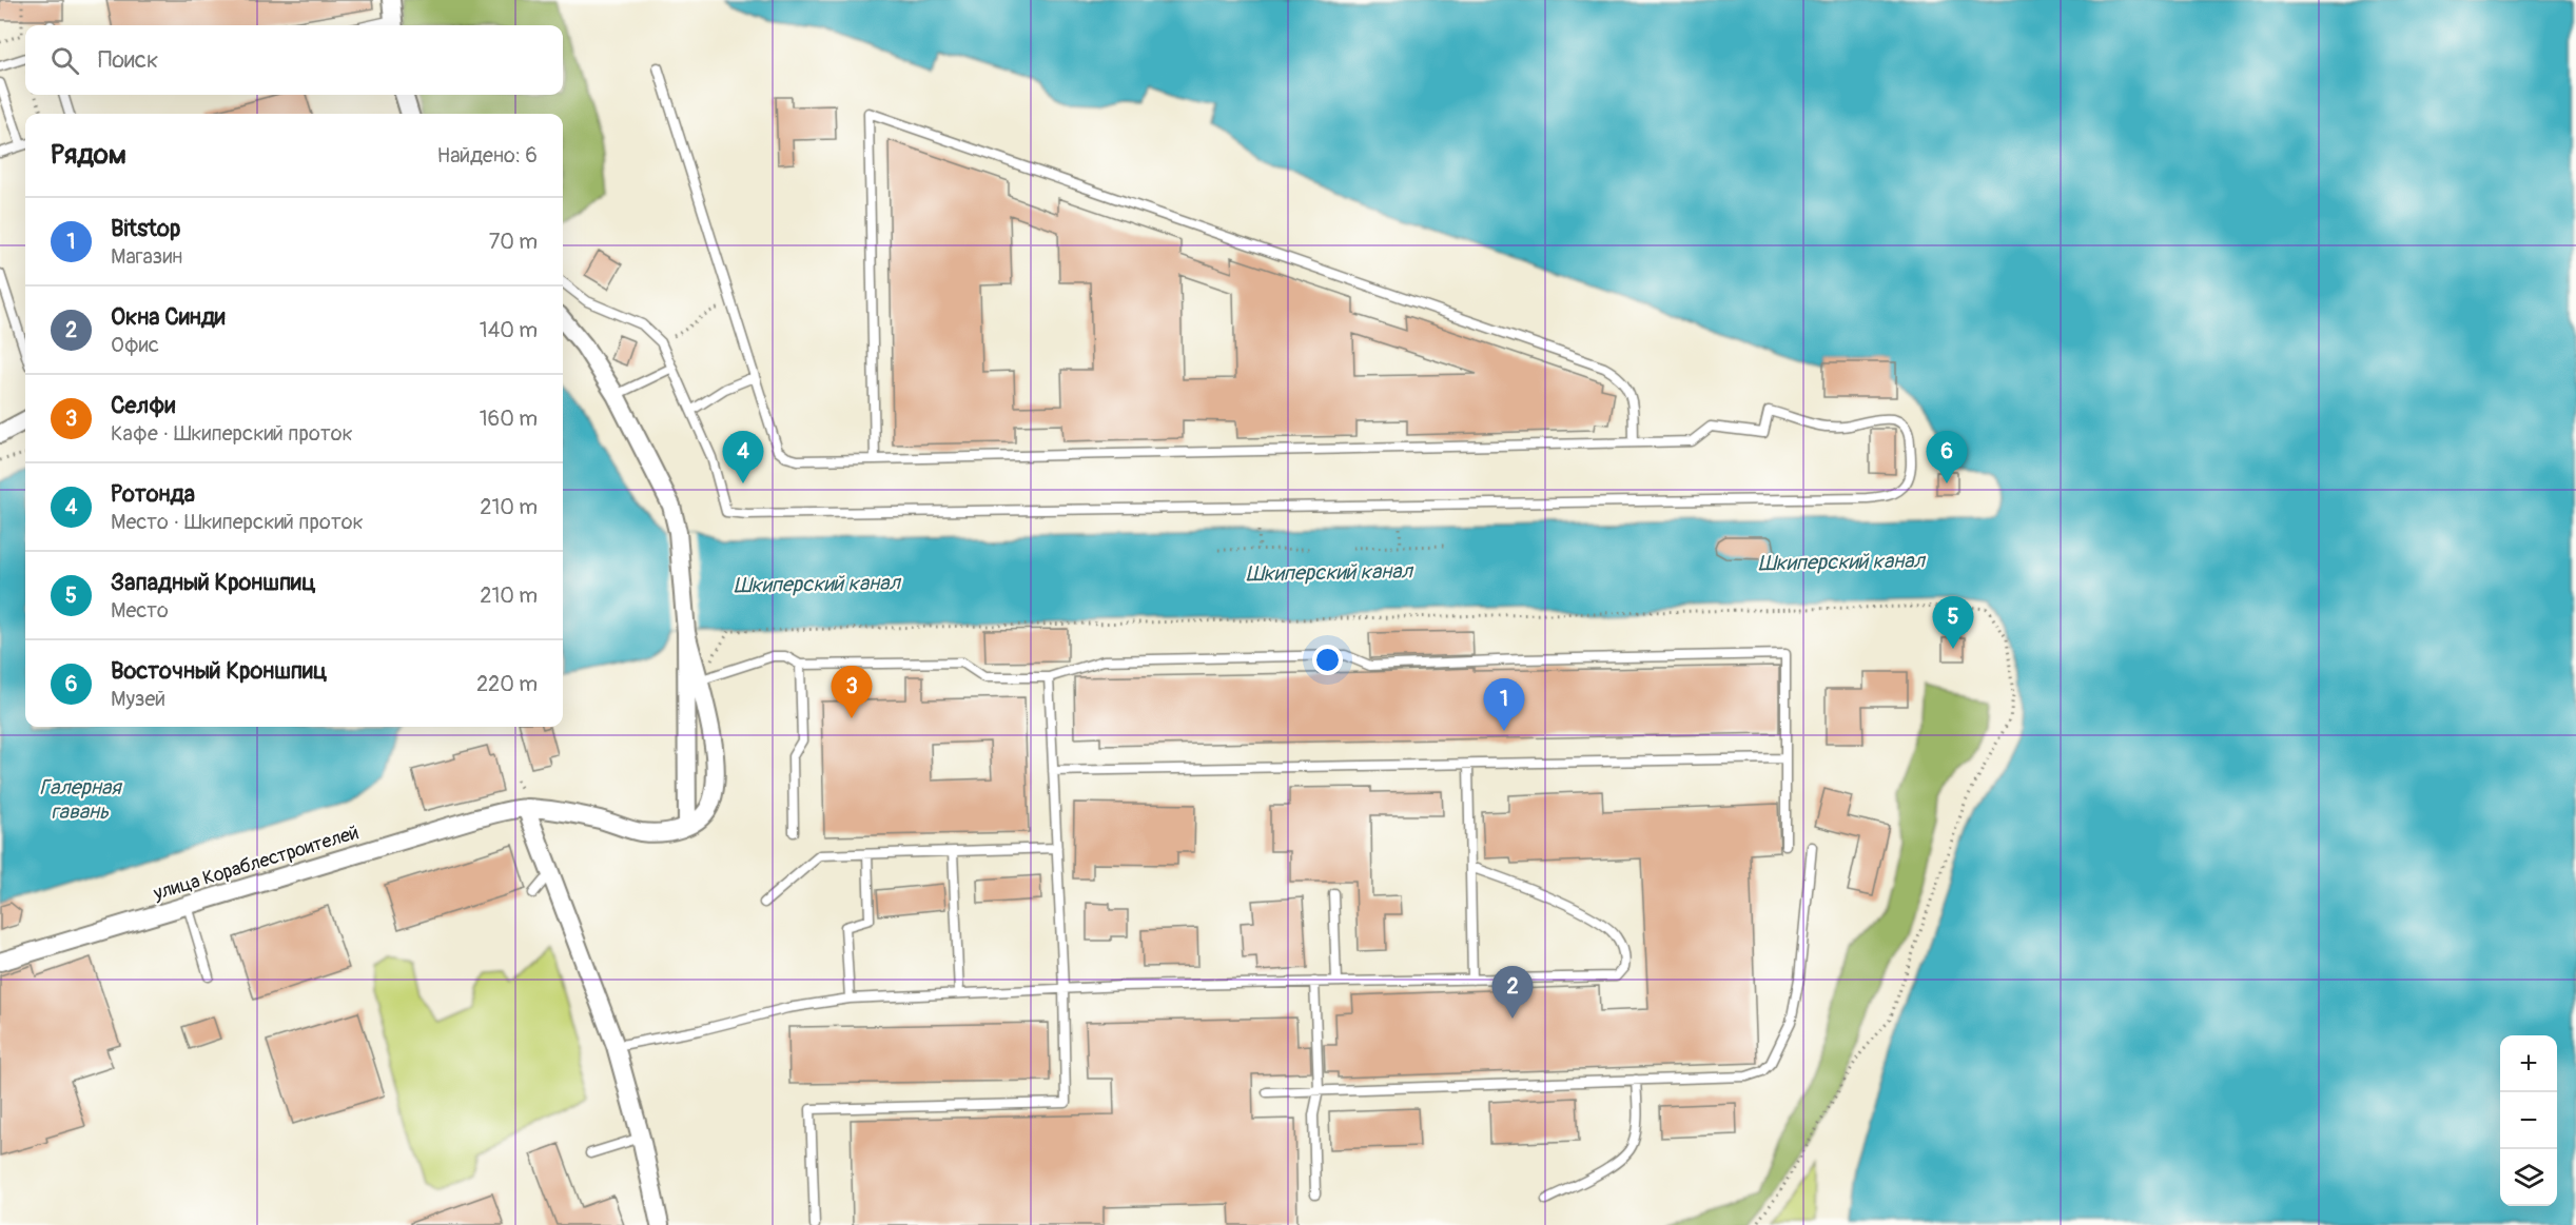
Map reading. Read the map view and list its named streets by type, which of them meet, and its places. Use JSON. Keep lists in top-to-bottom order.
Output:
{
  "streets": {
    "street": ["улица Кораблестроителей"]
  },
  "water": ["Шкиперский канал", "Галерная гавань"],
  "page": {
    "search": "Поиск",
    "heading": ["Рядом", "Найдено: 6"],
    "list": [
      {
        "mark": "1",
        "name": "Bitstop",
        "note": "Магазин",
        "value": "70 m"
      },
      {
        "mark": "2",
        "name": "Окна Синди",
        "note": "Офис",
        "value": "140 m"
      },
      {
        "mark": "3",
        "name": "Селфи",
        "note": "Кафе · Шкиперский проток",
        "value": "160 m"
      },
      {
        "mark": "4",
        "name": "Ротонда",
        "note": "Место · Шкиперский проток",
        "value": "210 m"
      },
      {
        "mark": "5",
        "name": "Западный Кроншпиц",
        "note": "Место",
        "value": "210 m"
      },
      {
        "mark": "6",
        "name": "Восточный Кроншпиц",
        "note": "Музей",
        "value": "220 m"
      }
    ],
    "pins": [
      "4",
      "6",
      "5",
      "3",
      "1",
      "2"
    ],
    "map_buttons": ["+", "−"]
  }
}
